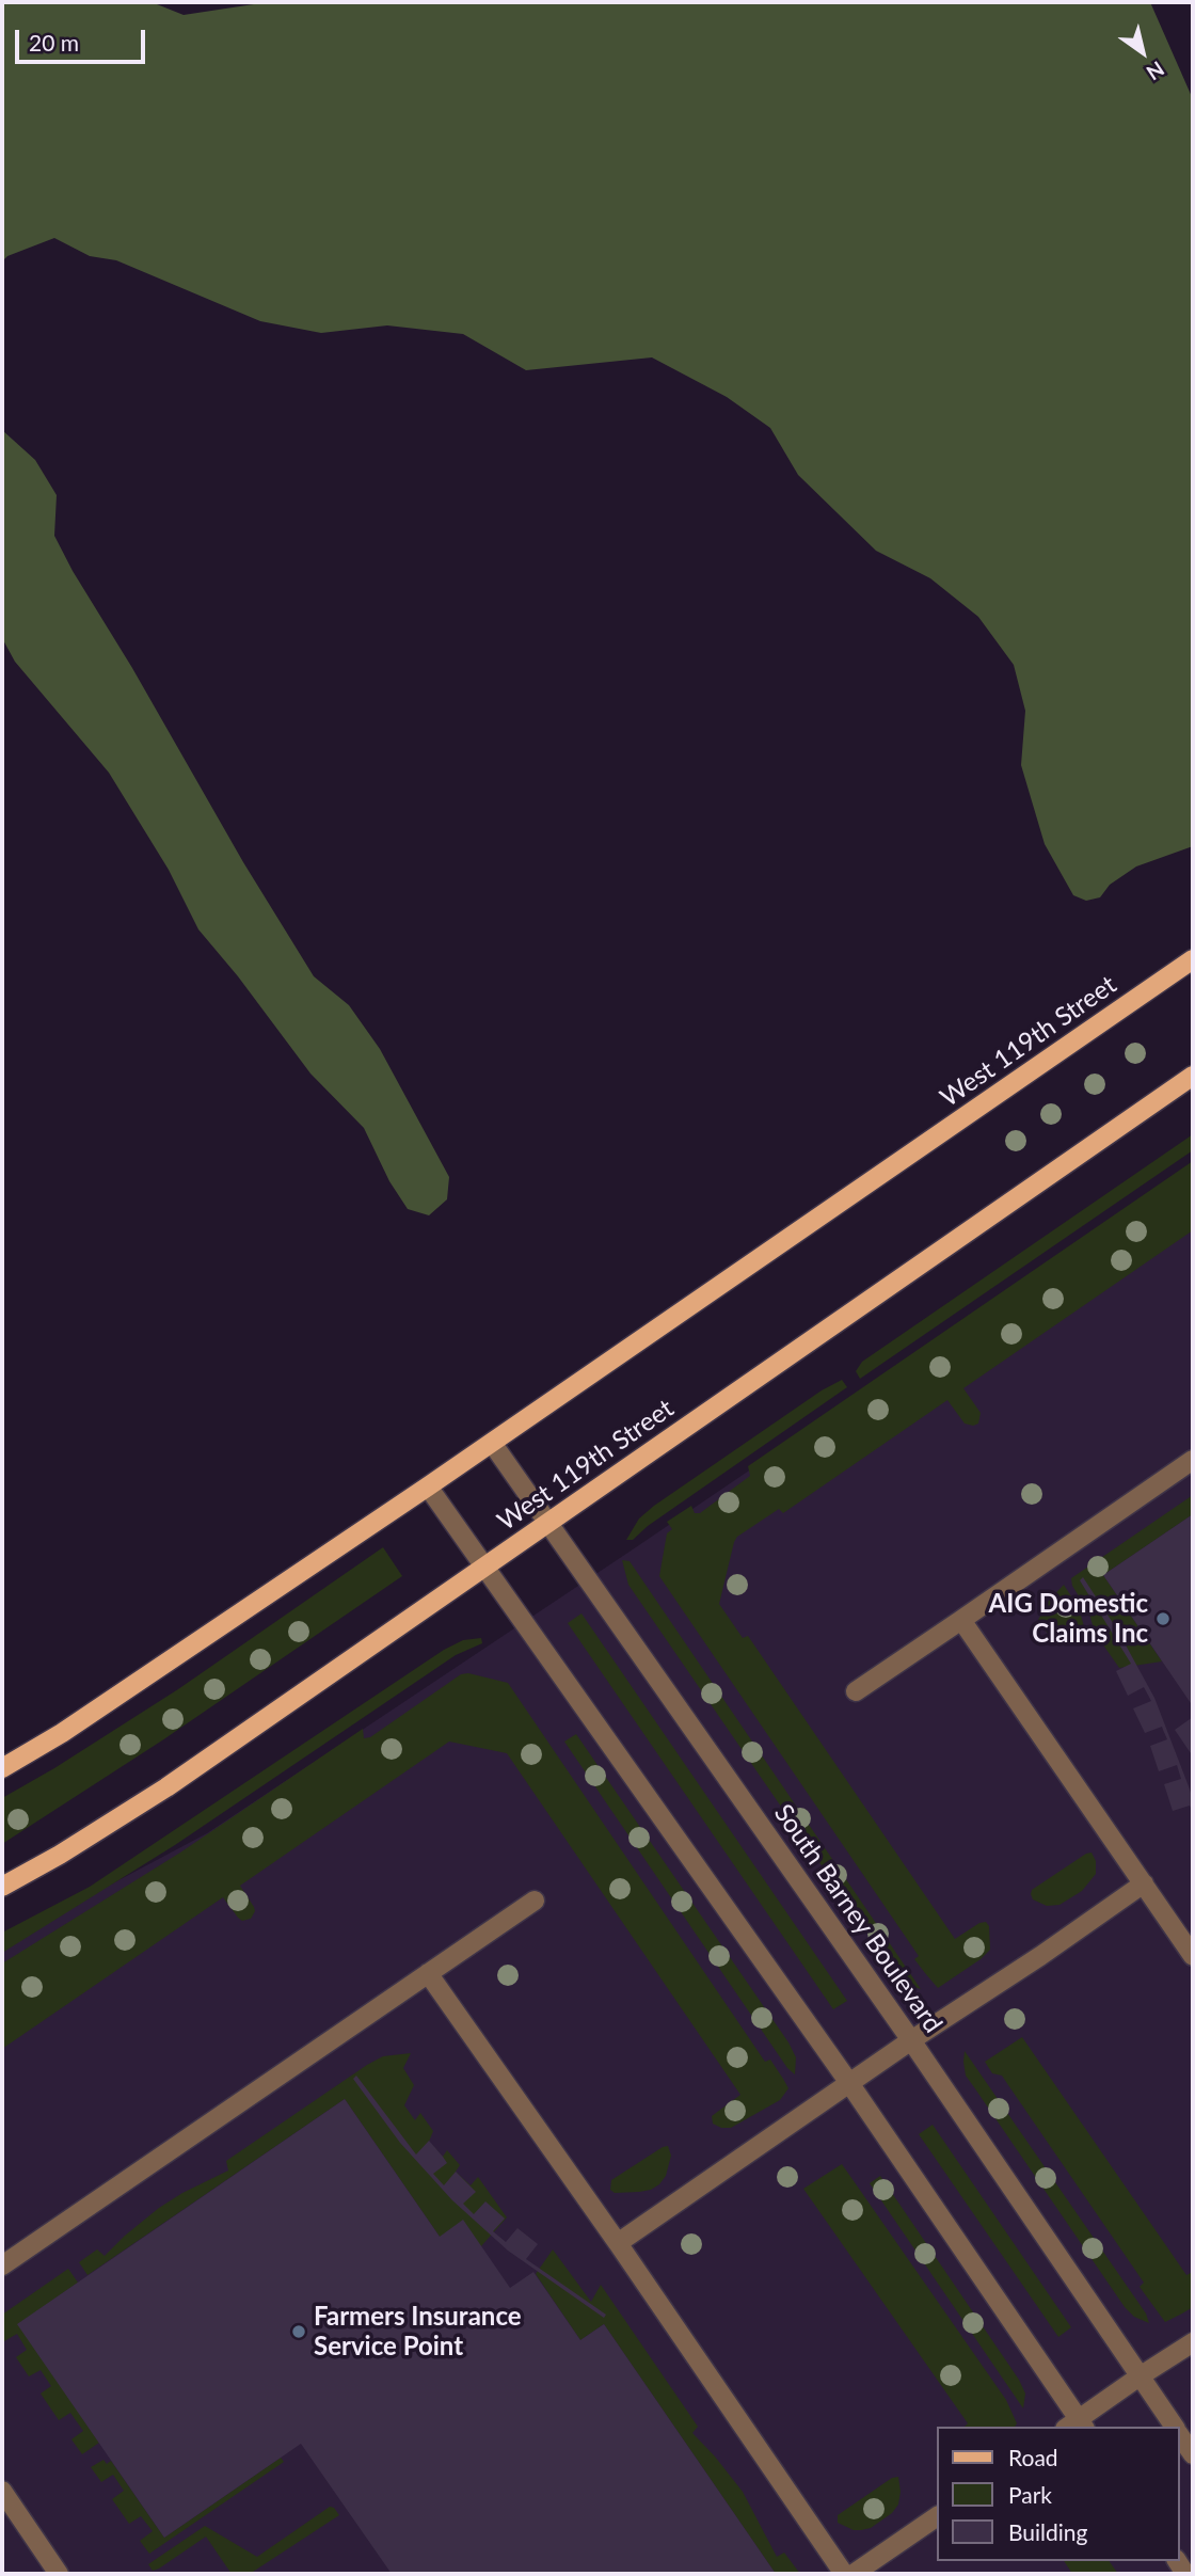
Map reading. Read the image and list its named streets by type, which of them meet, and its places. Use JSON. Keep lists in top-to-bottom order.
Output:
{
  "streets": {
    "main road": ["West 119th Street"],
    "street": ["South Barney Boulevard"]
  },
  "crossings": [
    ["West 119th Street", "South Barney Boulevard"]
  ],
  "places": ["AIG Domestic Claims Inc", "Farmers Insurance Service Point"],
  "legend": ["Road", "Park", "Building"],
  "scale_bar": "20 m",
  "north": "bottom right"
}
